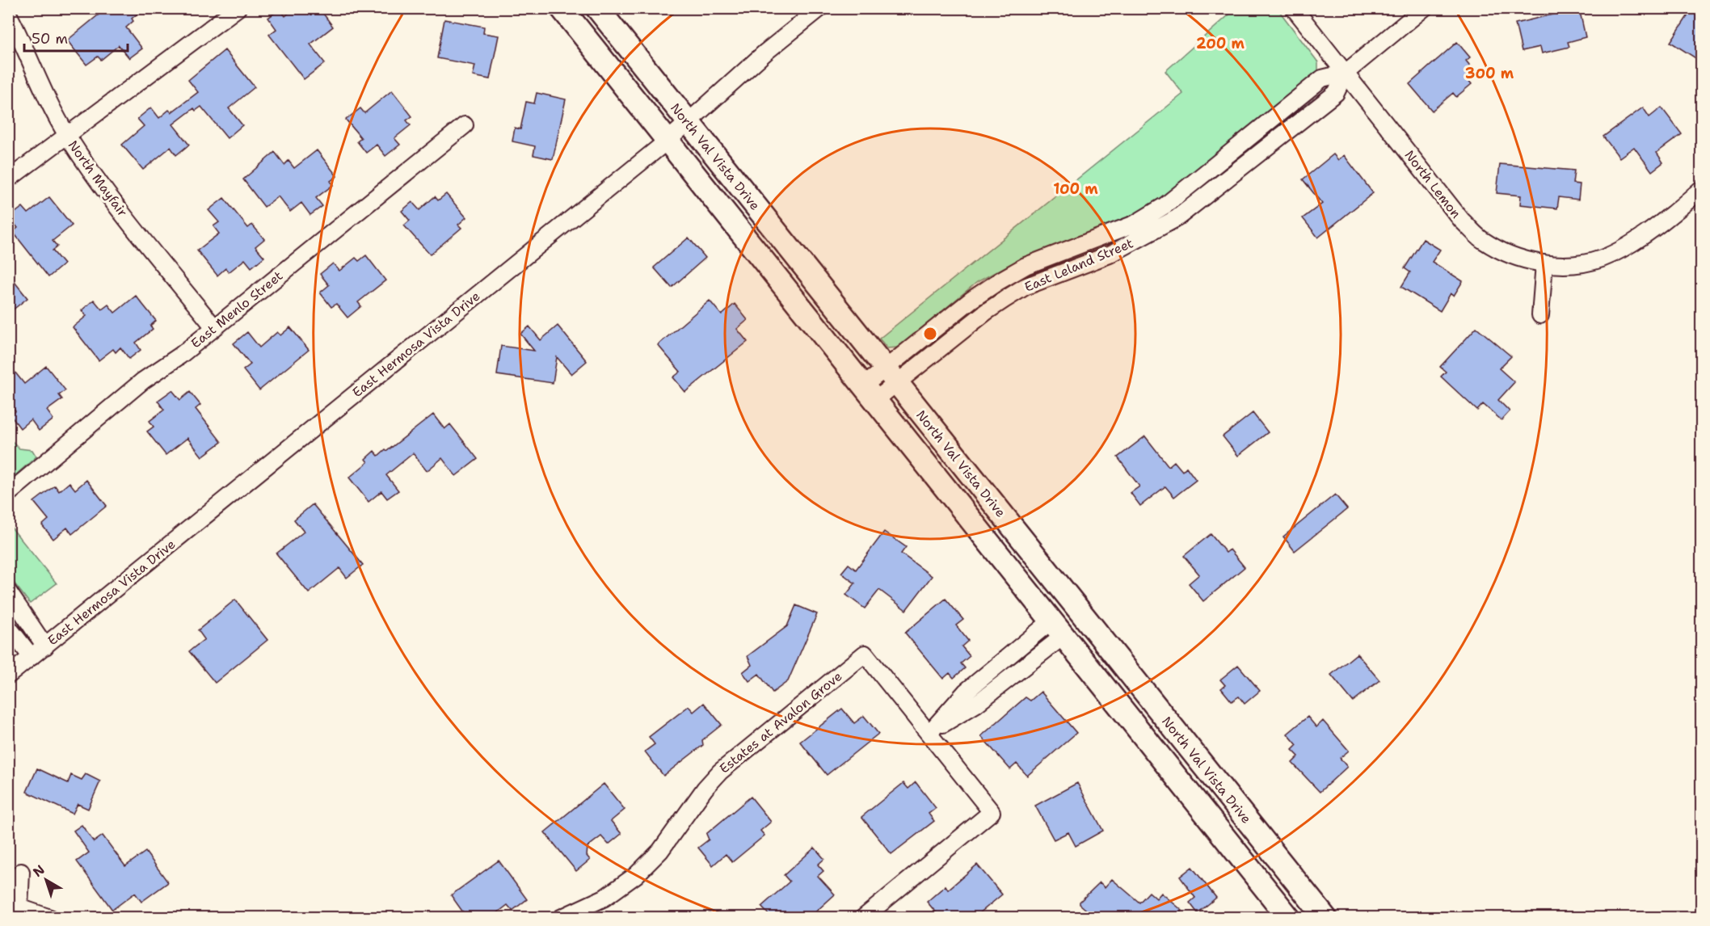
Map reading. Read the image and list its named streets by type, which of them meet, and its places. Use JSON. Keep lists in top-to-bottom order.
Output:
{
  "streets": {
    "main road": ["North Val Vista Drive"],
    "street": [
      "North Mayfair",
      "North Lemon",
      "East Leland Street",
      "East Menlo Street",
      "East Hermosa Vista Drive",
      "Estates at Avalon Grove"
    ]
  },
  "crossings": [
    ["North Val Vista Drive", "East Leland Street"],
    ["North Val Vista Drive", "East Hermosa Vista Drive"],
    ["North Mayfair", "East Menlo Street"],
    ["North Lemon", "East Leland Street"]
  ],
  "scale_bar": "50 m",
  "north": "top left",
  "rings": ["200 m", "300 m", "100 m"]
}
